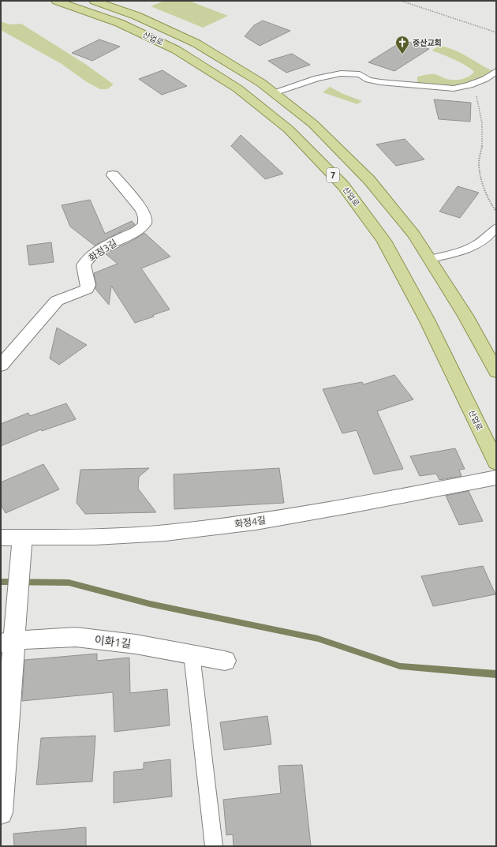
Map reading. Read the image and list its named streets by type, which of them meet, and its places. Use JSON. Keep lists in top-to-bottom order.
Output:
{
  "streets": {
    "main road": ["산업로", "7"],
    "street": ["화정3길", "화정4길", "이화1길"]
  },
  "places": {
    "church": ["중산교회"]
  }
}
